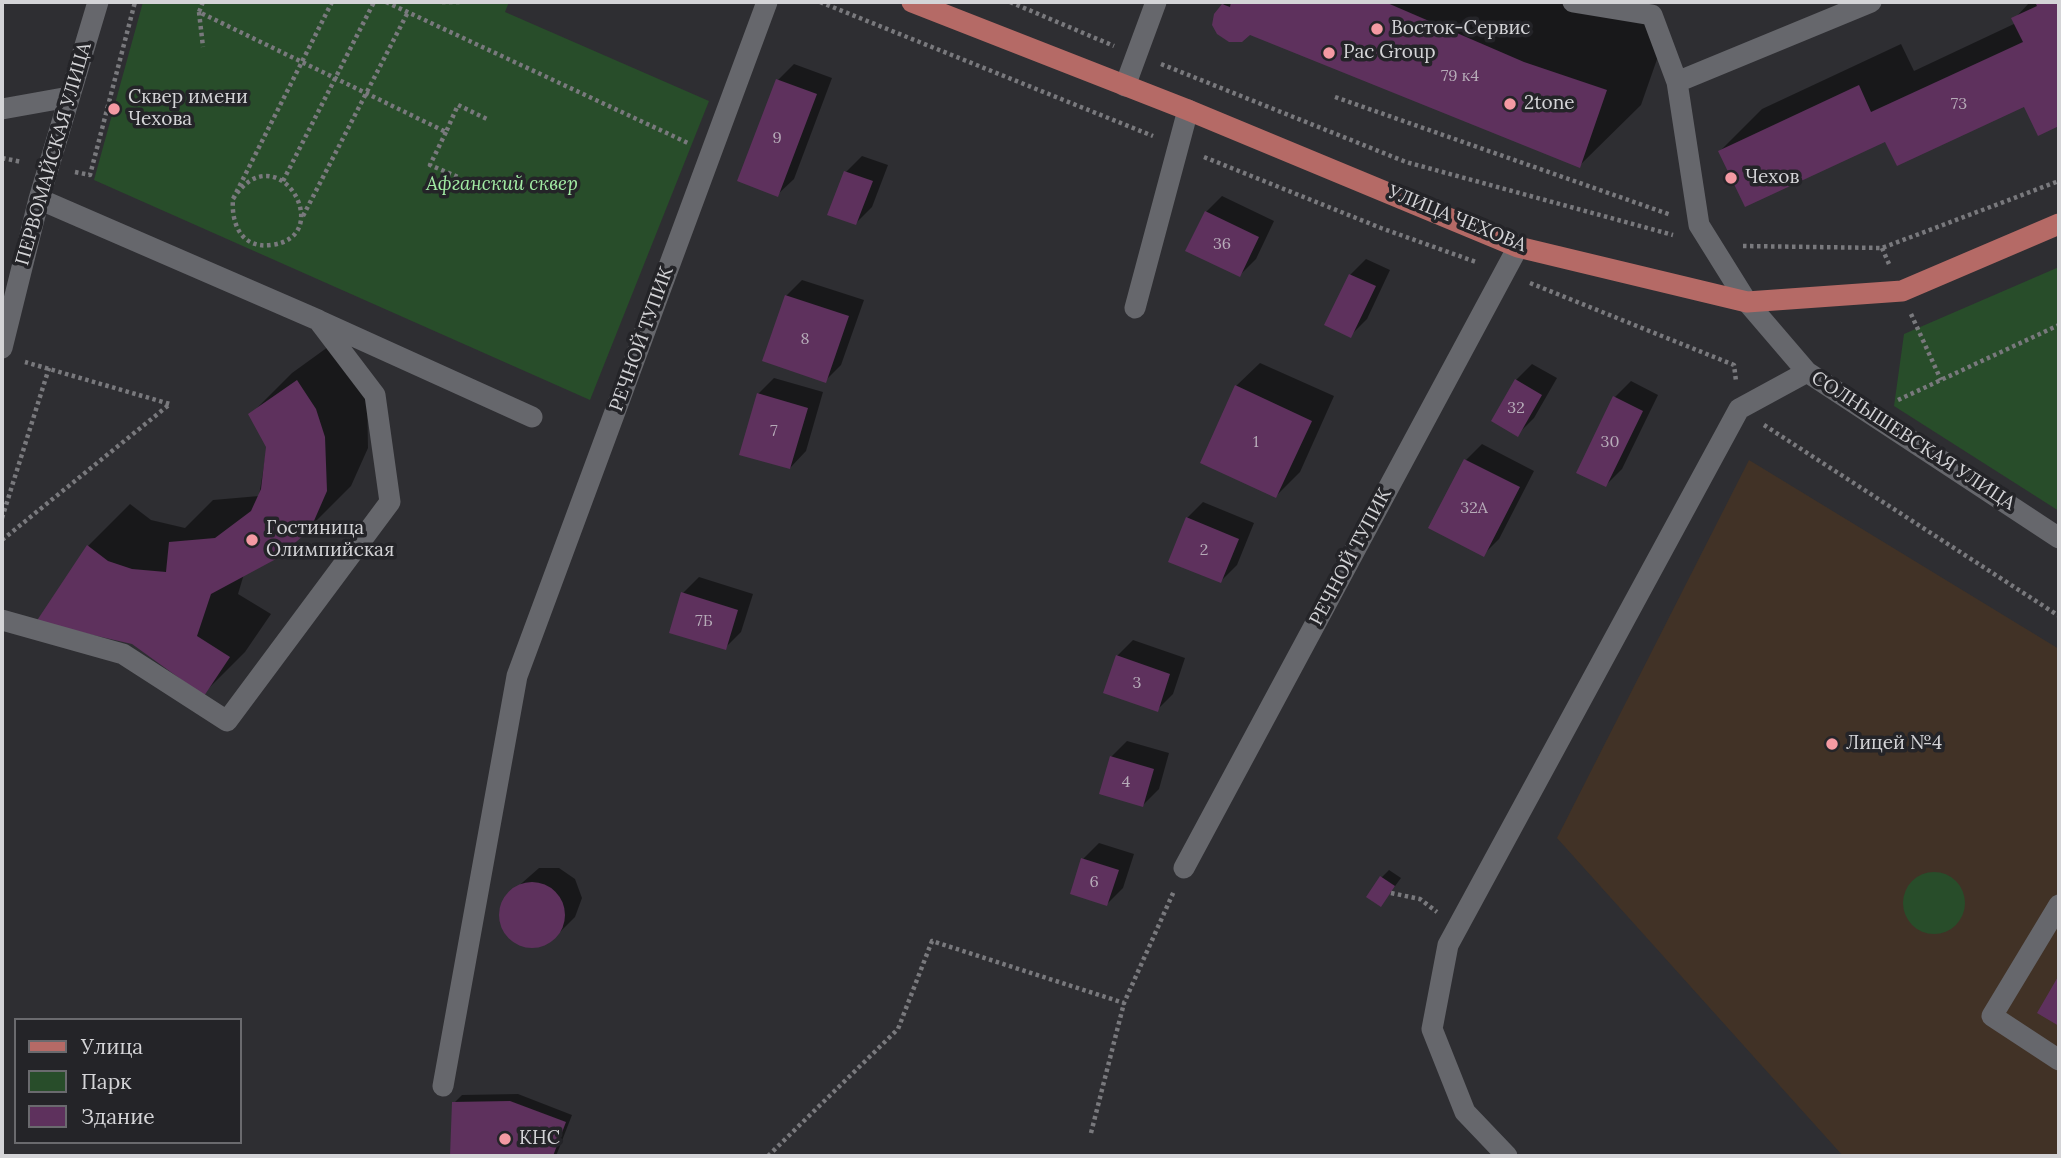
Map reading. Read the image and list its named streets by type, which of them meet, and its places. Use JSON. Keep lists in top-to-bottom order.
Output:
{
  "streets": {
    "main road": ["УЛИЦА ЧЕХОВА"],
    "street": ["ПЕРВОМАЙСКАЯ УЛИЦА", "РЕЧНОЙ ТУПИК", "СОЛНЫШЕВСКАЯ УЛИЦА"]
  },
  "crossings": [
    ["УЛИЦА ЧЕХОВА", "РЕЧНОЙ ТУПИК"],
    ["УЛИЦА ЧЕХОВА", "СОЛНЫШЕВСКАЯ УЛИЦА"]
  ],
  "parks": ["Афганский сквер"],
  "places": [
    "Восток-Сервис",
    "Pac Group",
    "2tone",
    "Сквер имени Чехова",
    "Чехов",
    "Гостиница Олимпийская",
    "Лицей №4",
    "КНС"
  ],
  "house_numbers": [
    "79 к4",
    "73",
    "9",
    "36",
    "8",
    "32",
    "7",
    "1",
    "30",
    "32А",
    "2",
    "7Б",
    "3",
    "4",
    "6"
  ],
  "legend": ["Улица", "Парк", "Здание"]
}
